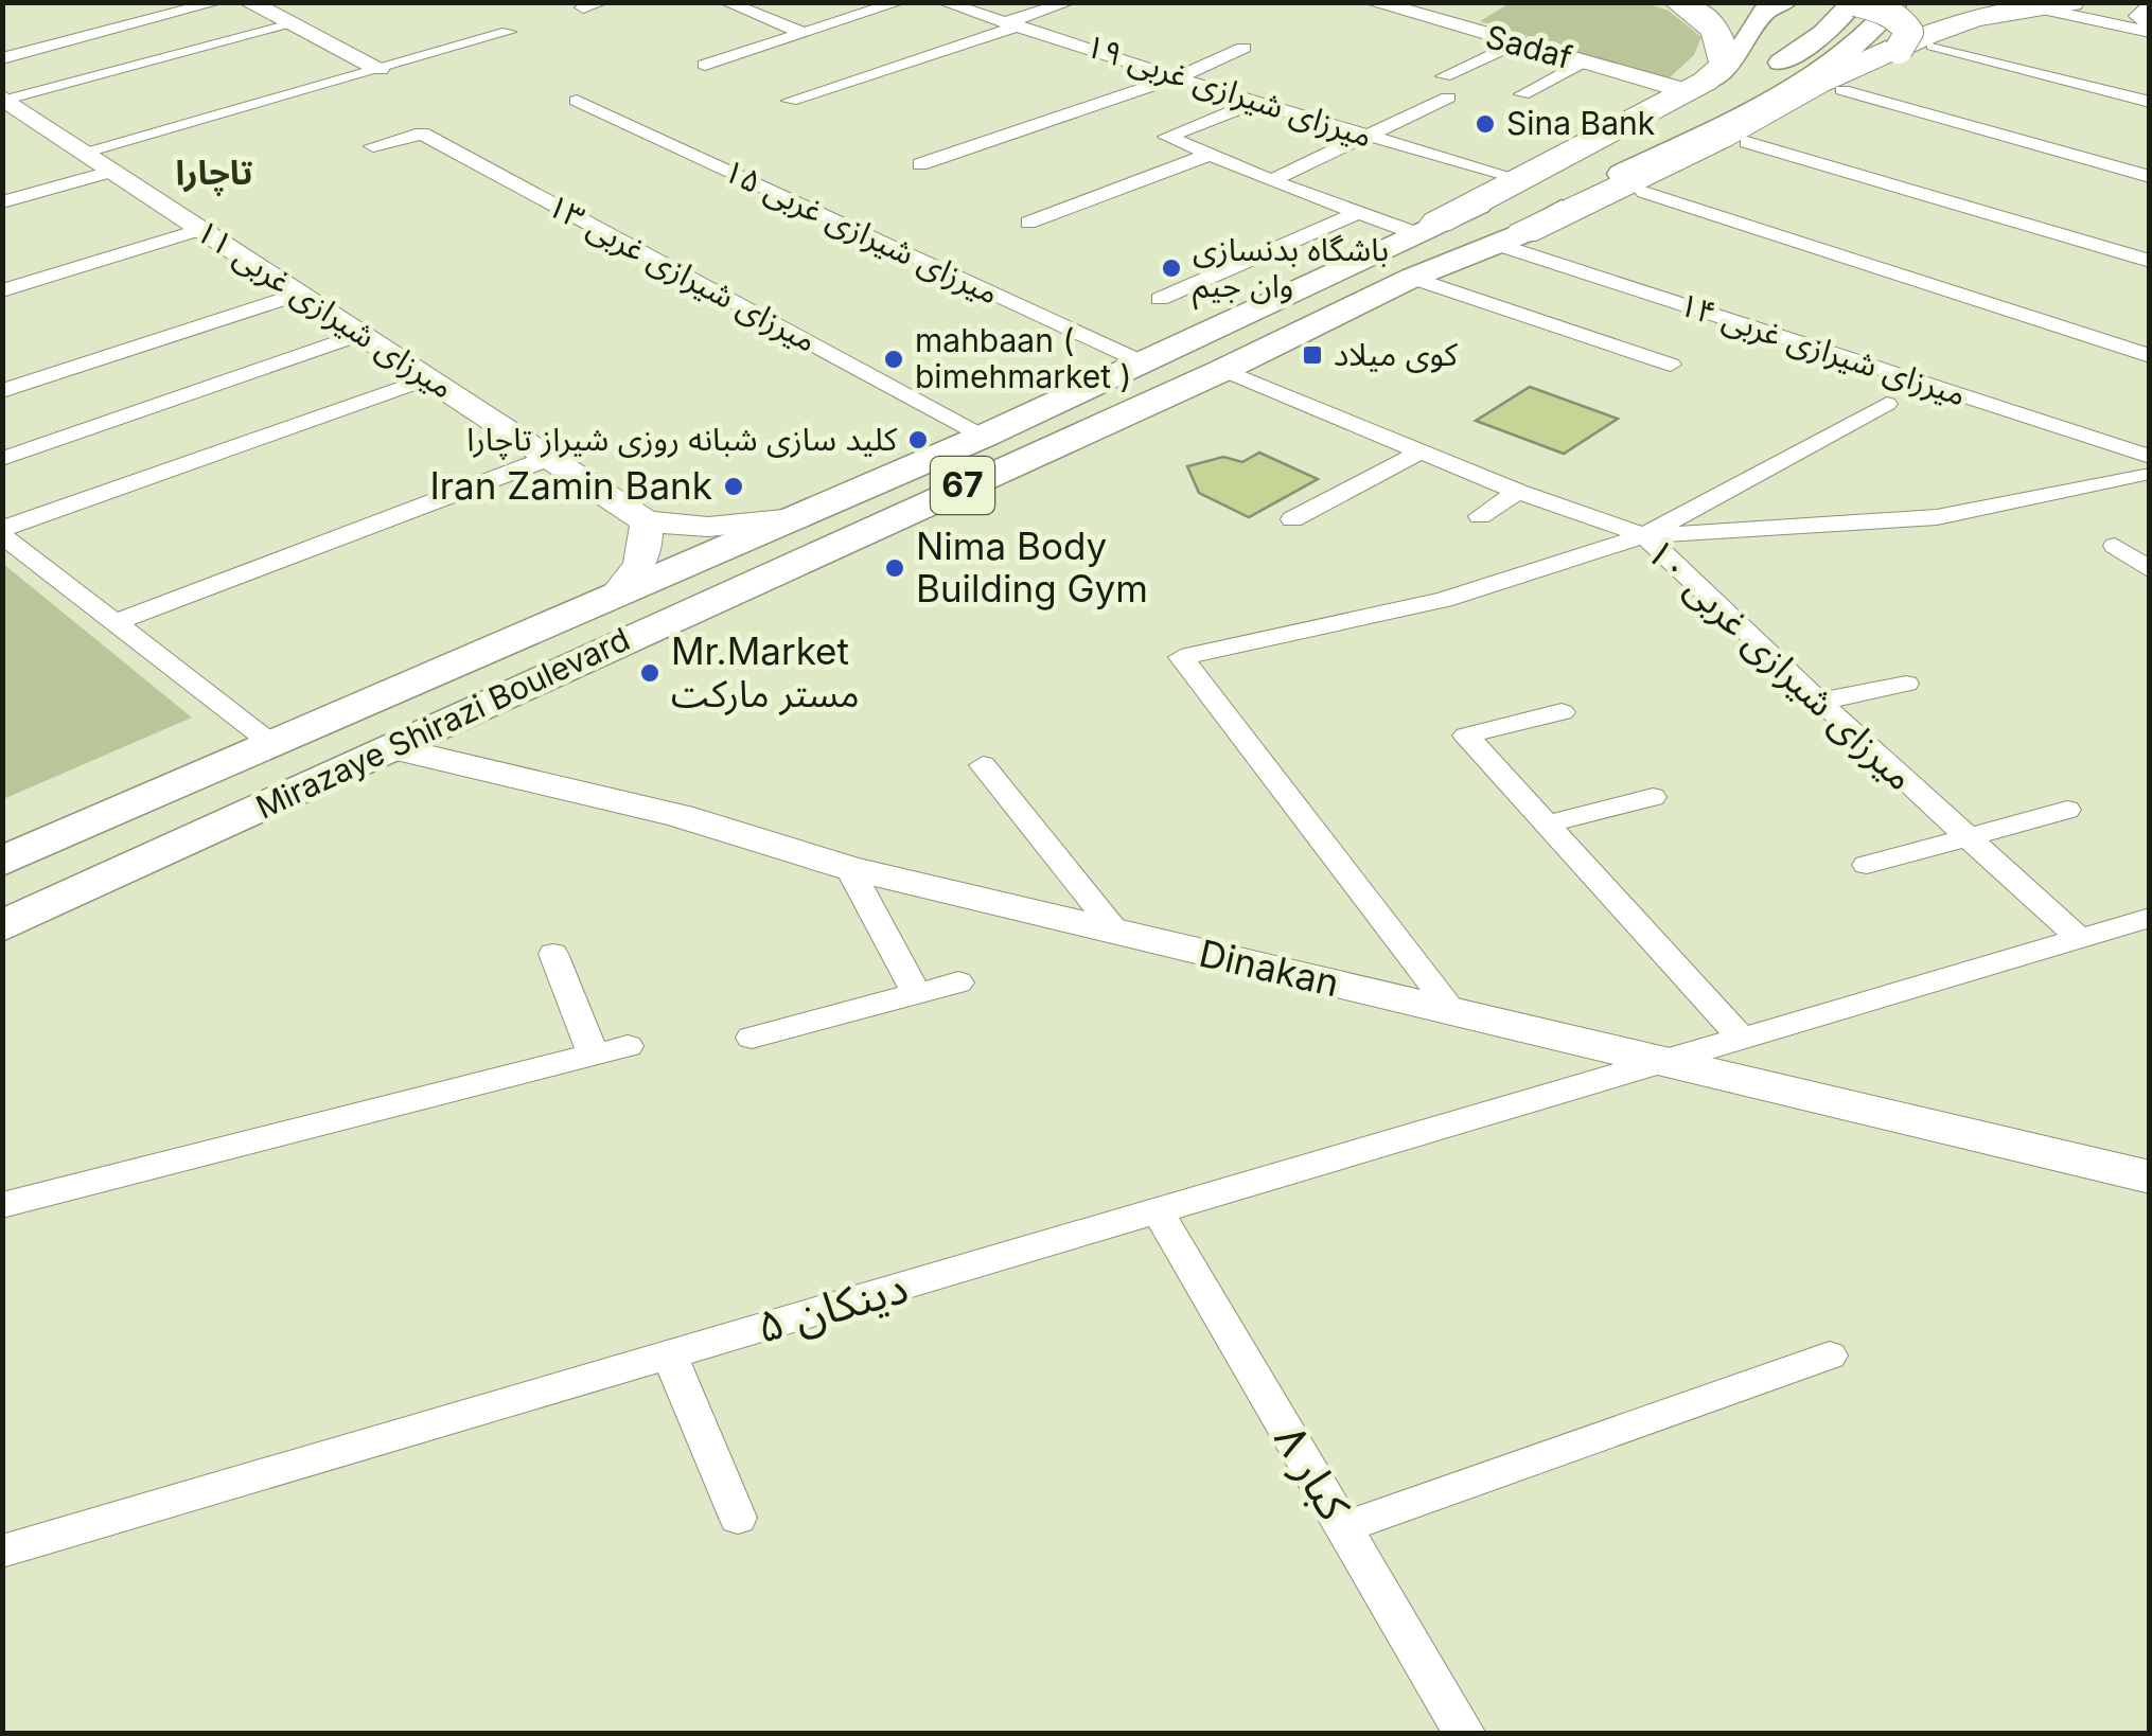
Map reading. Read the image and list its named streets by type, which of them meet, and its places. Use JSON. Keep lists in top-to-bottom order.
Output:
{
  "streets": {
    "main road": ["67", "Mirazaye Shirazi Boulevard"],
    "street": [
      "Sadaf",
      "۱۹ میرزای شیرازی غربی",
      "۱۵ میرزای شیرازی غربی",
      "۱۳ میرزای شیرازی غربی",
      "میرزای شیرازی غربی ۱۱",
      "۱۴ میرزای شیرازی غربی",
      "۱۰ میرزای شیرازی غربی",
      "Dinakan",
      "۵ دینکان",
      "۸ کبار"
    ]
  },
  "crossings": [
    ["۱۵ میرزای شیرازی غربی", "Mirazaye Shirazi Boulevard"],
    ["۱۳ میرزای شیرازی غربی", "Mirazaye Shirazi Boulevard"],
    ["میرزای شیرازی غربی ۱۱", "Mirazaye Shirazi Boulevard"],
    ["۱۴ میرزای شیرازی غربی", "Mirazaye Shirazi Boulevard"],
    ["۱۰ میرزای شیرازی غربی", "Mirazaye Shirazi Boulevard"],
    ["۱۰ میرزای شیرازی غربی", "۵ دینکان"],
    ["Mirazaye Shirazi Boulevard", "Dinakan"],
    ["Dinakan", "۵ دینکان"],
    ["۵ دینکان", "۸ کبار"]
  ],
  "districts": ["تاچارا"],
  "places": {
    "other": [
      "Sina Bank",
      "باشگاه بدنسازی وان جیم",
      "mahbaan ( bimehmarket )",
      "کلید سازی شبانه روزی شیراز تاچارا",
      "Iran Zamin Bank",
      "Nima Body Building Gym",
      "Mr.Market مستر مارکت"
    ],
    "transit": ["کوی میلاد"]
  }
}
